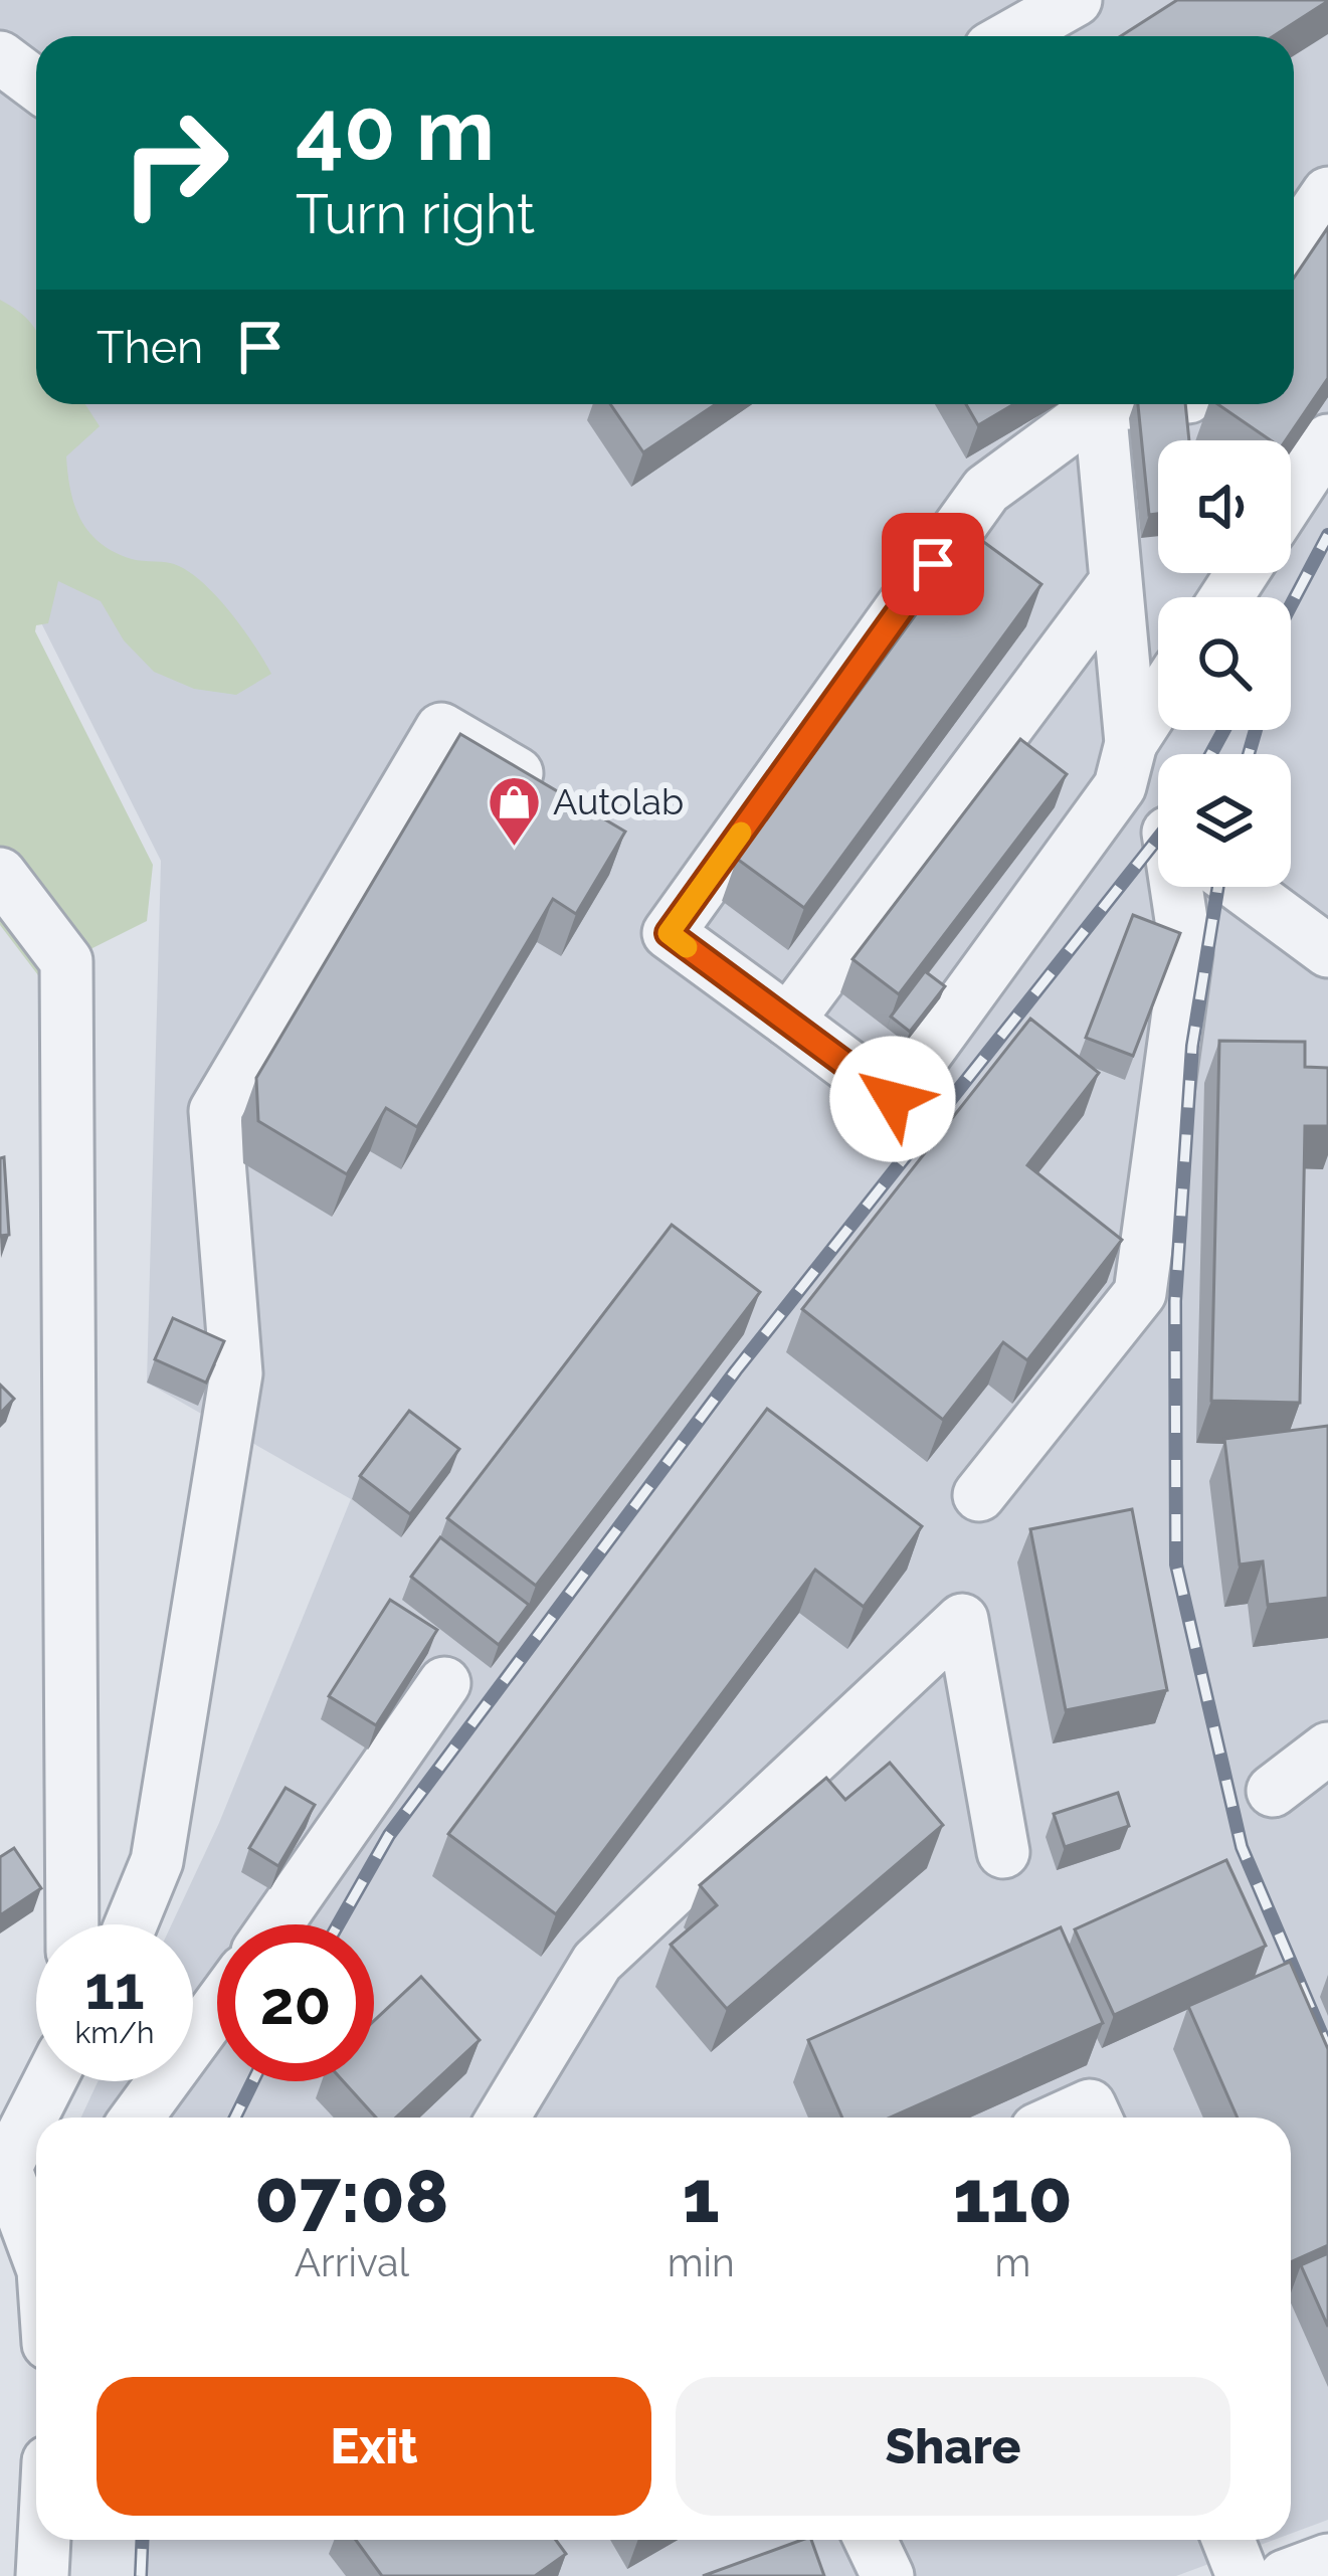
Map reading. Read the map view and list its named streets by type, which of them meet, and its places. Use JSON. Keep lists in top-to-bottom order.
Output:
{
  "places": {
    "shop": ["Autolab"]
  },
  "page": {
    "turn": ["40 m", "Turn right"],
    "then": "Then",
    "speed": "11 km/h",
    "limit": "20",
    "eta": [
      "07:08",
      "Arrival",
      "1",
      "min",
      "110",
      "m"
    ],
    "buttons": ["Exit", "Share"]
  }
}
